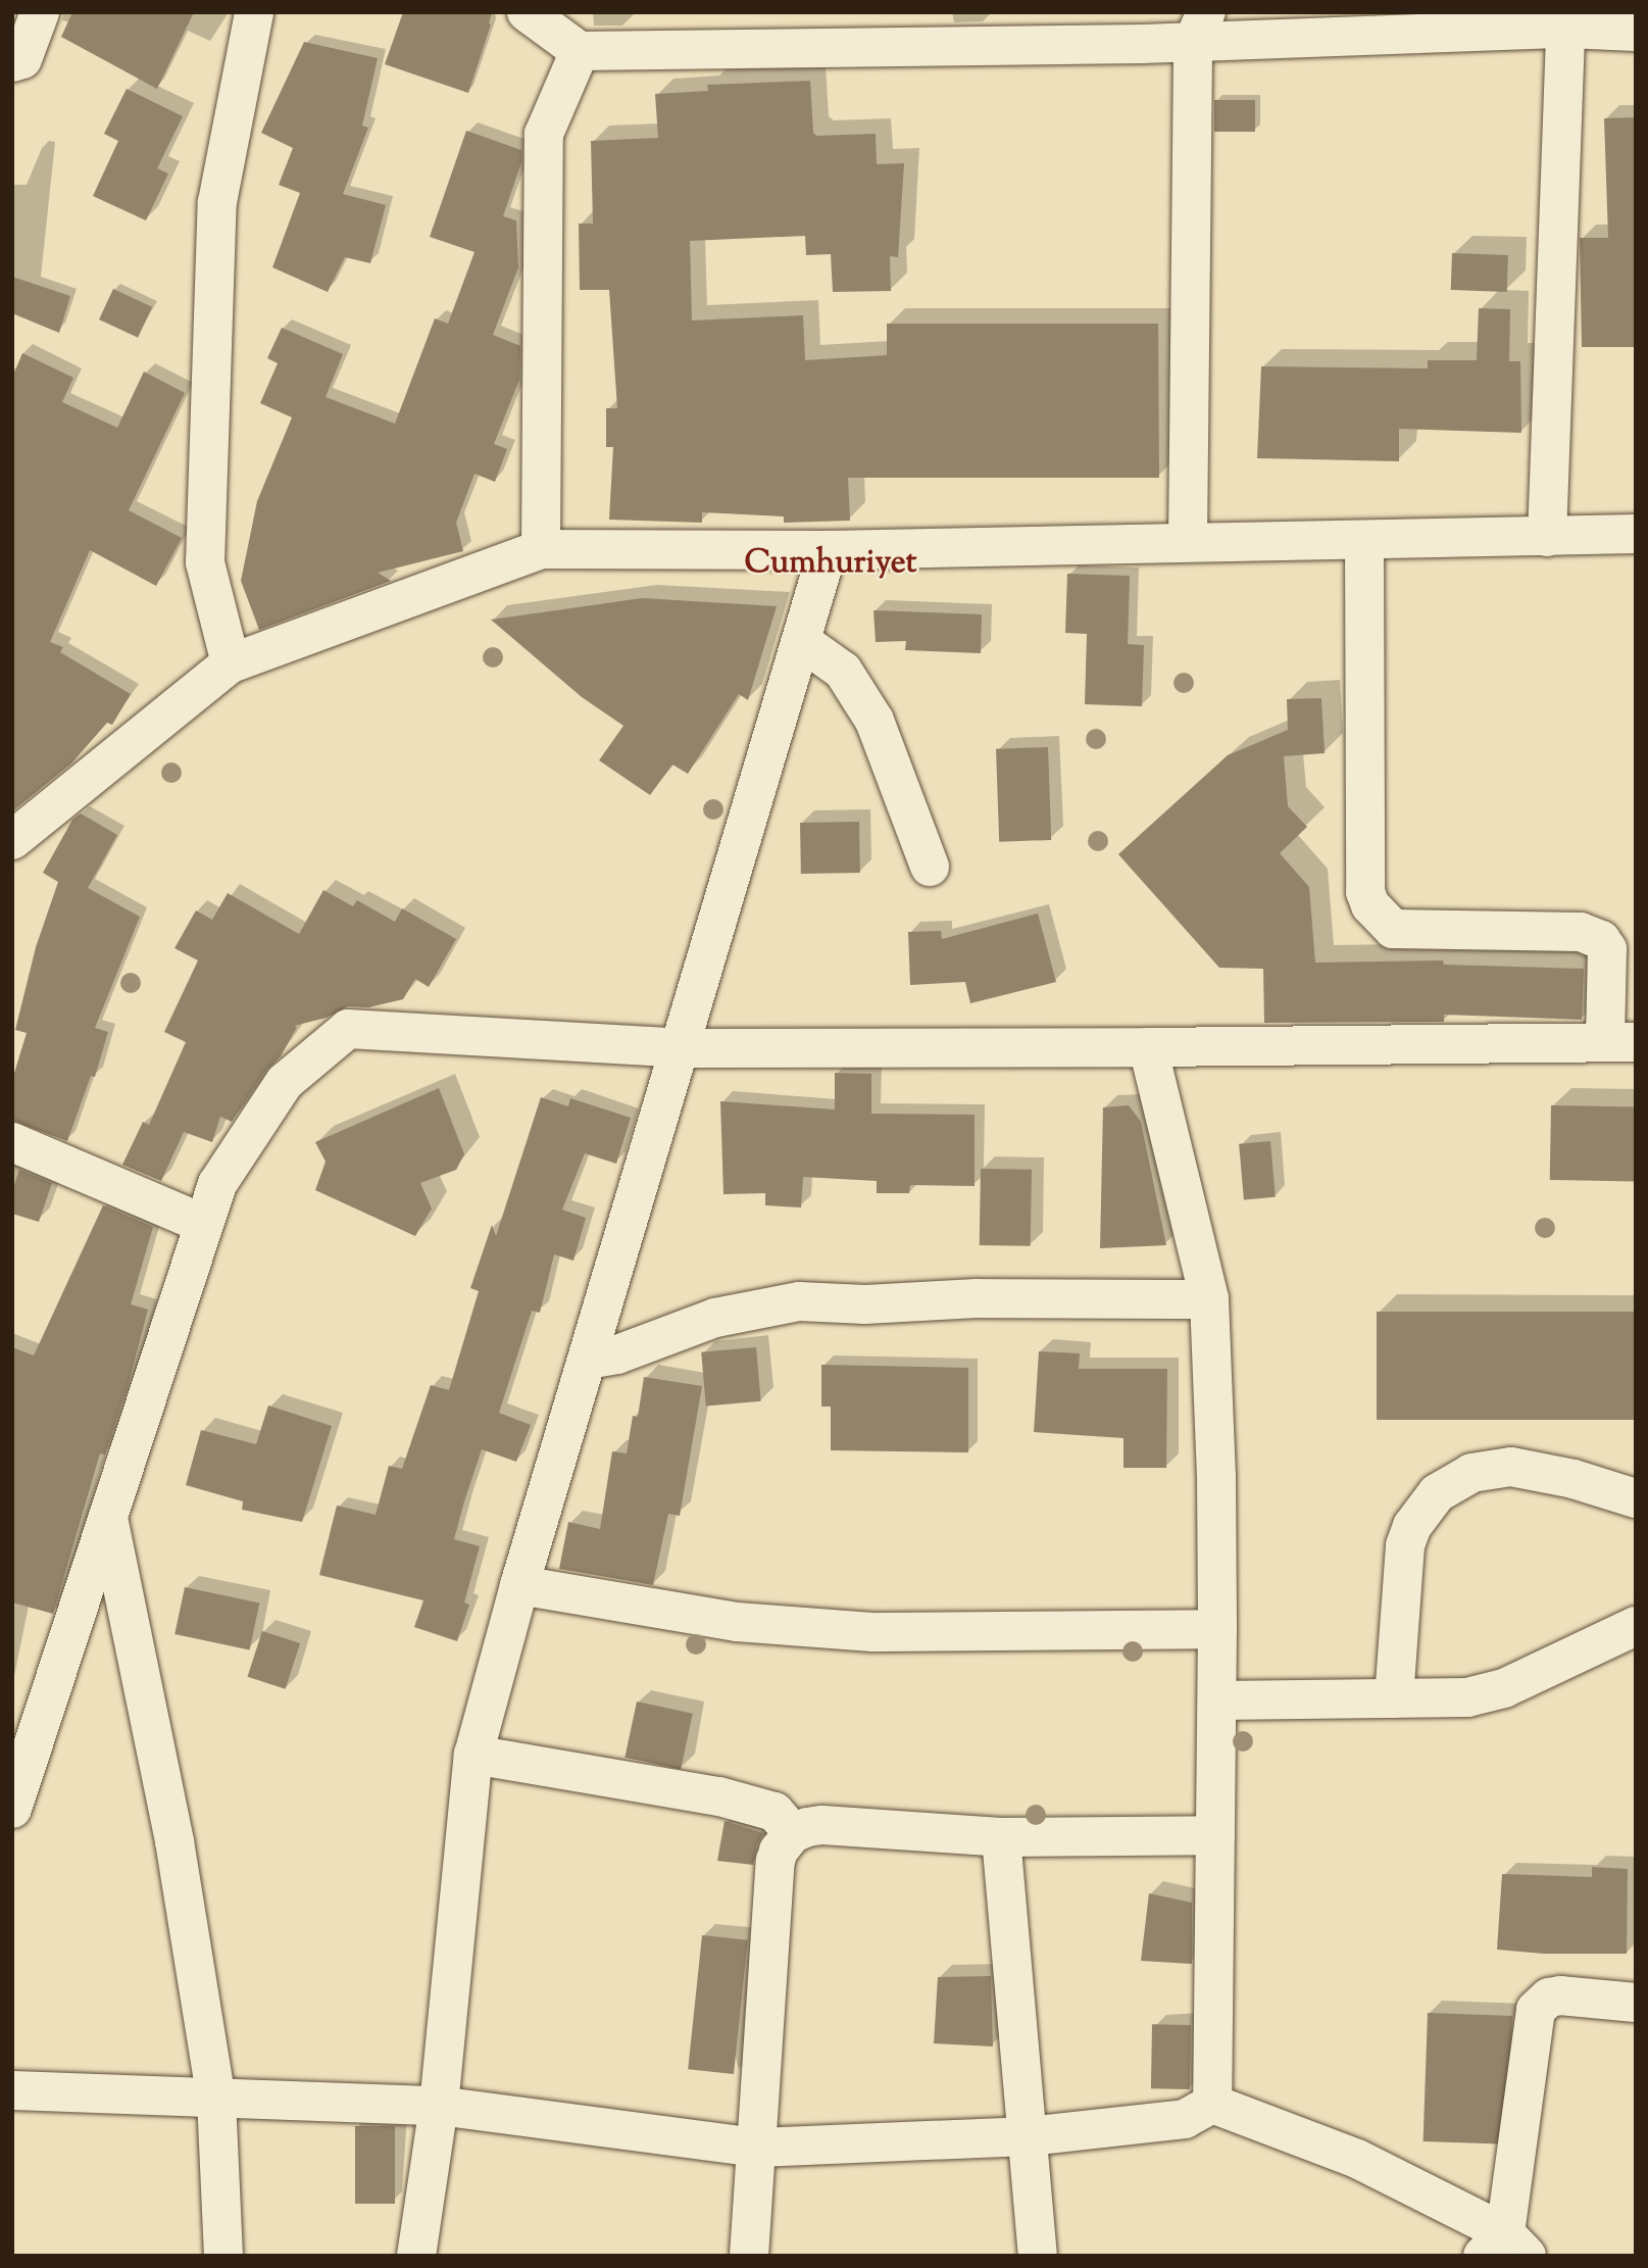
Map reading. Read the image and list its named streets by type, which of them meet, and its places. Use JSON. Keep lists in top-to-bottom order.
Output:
{
  "districts": ["Cumhuriyet"]
}
